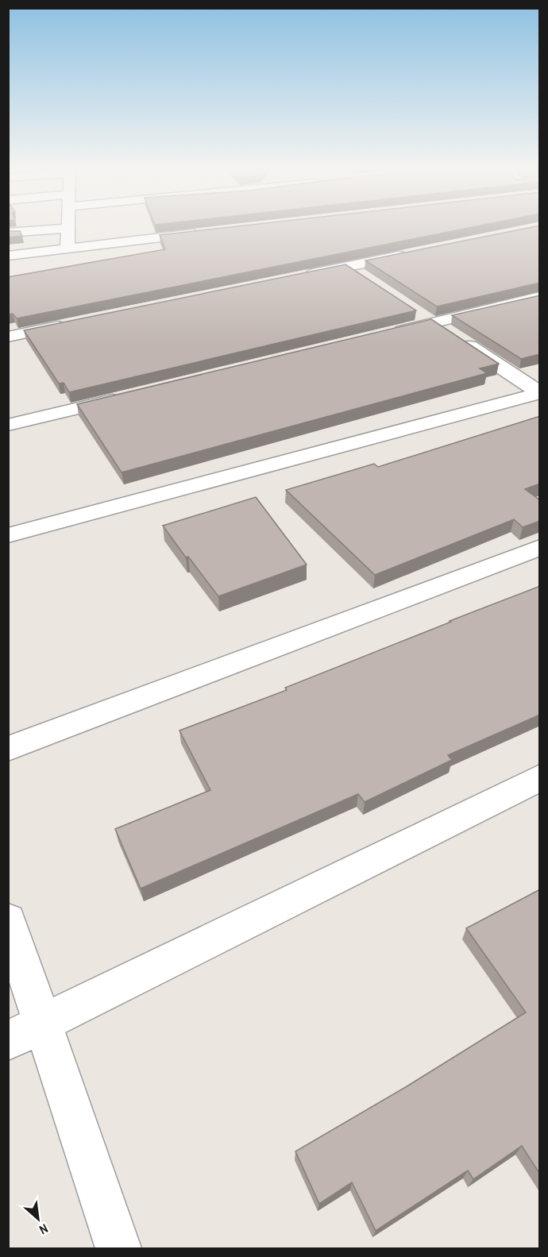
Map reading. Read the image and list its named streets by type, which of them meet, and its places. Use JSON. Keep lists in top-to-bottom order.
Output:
{
  "north": "bottom right"
}
